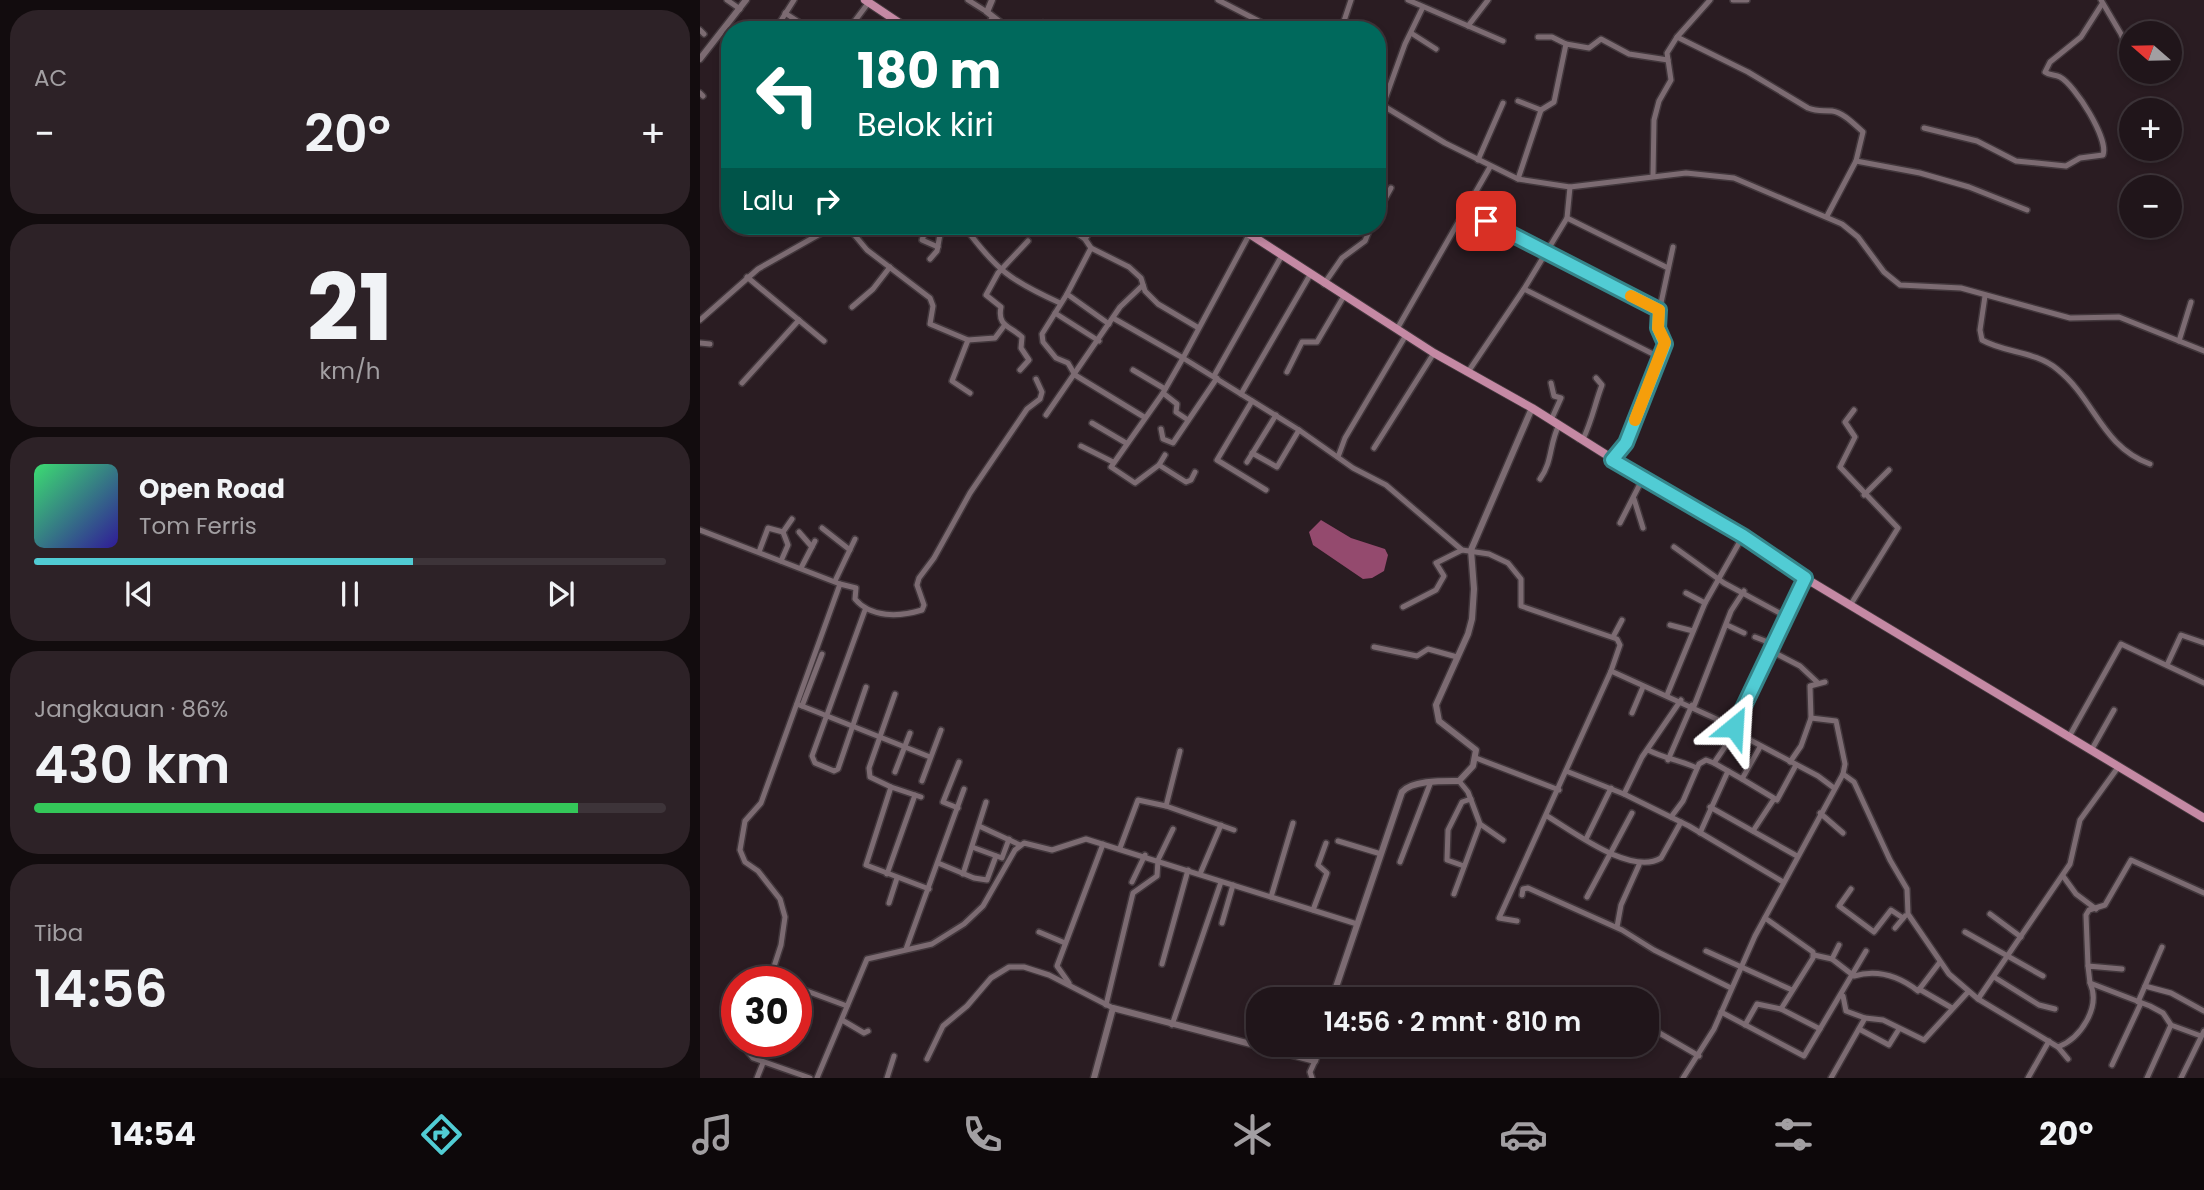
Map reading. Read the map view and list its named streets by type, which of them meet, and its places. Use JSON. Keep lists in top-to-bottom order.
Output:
{
  "north": "left",
  "page": {
    "tile": [
      "AC",
      ["21", "km/h"],
      ["Jangkauan · 86%", "430 km"],
      ["Tiba", "14:56"]
    ],
    "map_buttons": ["+", "−"],
    "turn": ["180 m", "Belok kiri"],
    "heat": ["−", "20°", "+"],
    "then": "Lalu",
    "song": ["Open Road", "Tom Ferris"],
    "limit": "30",
    "trip": "14:56 · 2 mnt · 810 m",
    "tabs": ["14:54", "20°"]
  }
}
